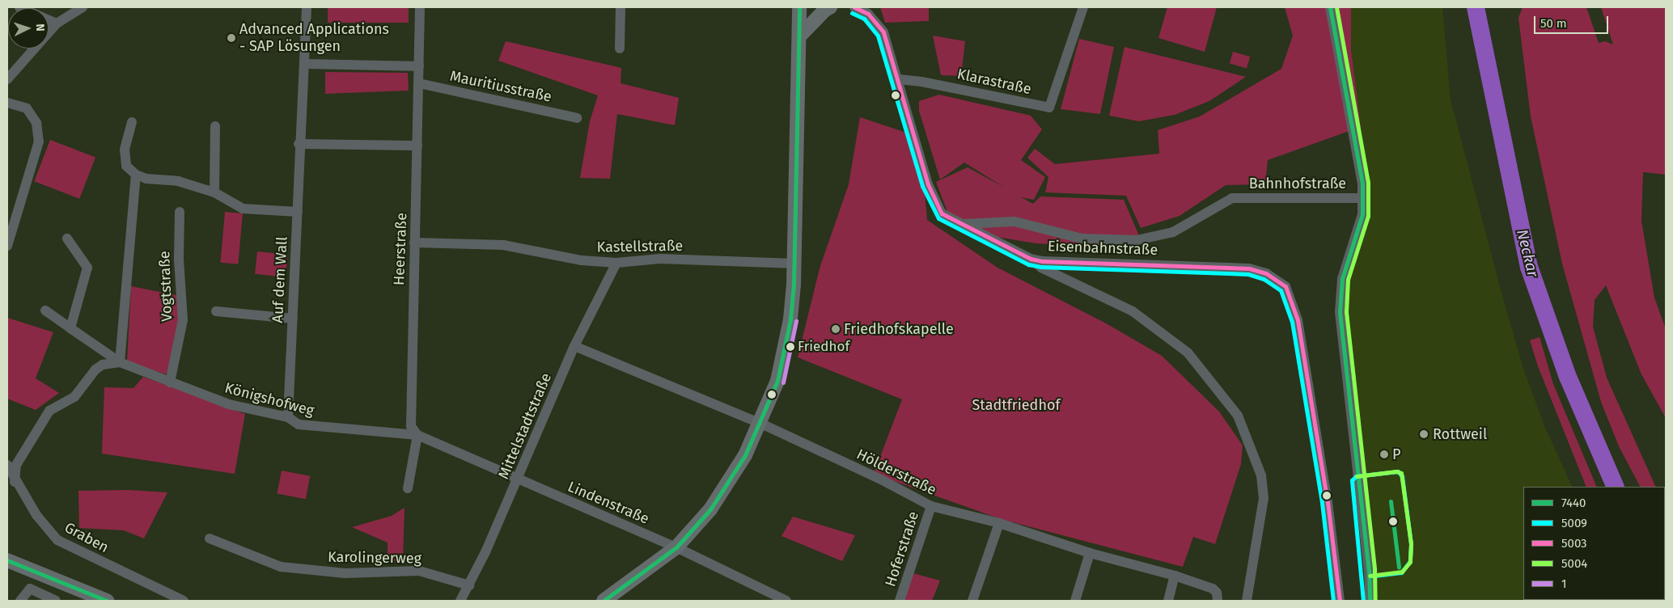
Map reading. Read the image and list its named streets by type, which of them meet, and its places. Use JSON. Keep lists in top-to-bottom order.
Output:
{
  "streets": {
    "street": [
      "Klarastraße",
      "Mauritiusstraße",
      "Bahnhofstraße",
      "Kastellstraße",
      "Eisenbahnstraße",
      "Heerstraße",
      "Auf dem Wall",
      "Vogtstraße",
      "Königshofweg",
      "Mittelstadtstraße",
      "Hölderstraße",
      "Lindenstraße",
      "Graben",
      "Hoferstraße",
      "Karolingerweg"
    ]
  },
  "crossings": [
    ["Klarastraße", "Eisenbahnstraße"],
    ["Mauritiusstraße", "Heerstraße"],
    ["Bahnhofstraße", "Eisenbahnstraße"],
    ["Kastellstraße", "Heerstraße"],
    ["Kastellstraße", "Mittelstadtstraße"],
    ["Heerstraße", "Königshofweg"],
    ["Heerstraße", "Lindenstraße"],
    ["Auf dem Wall", "Königshofweg"],
    ["Vogtstraße", "Königshofweg"],
    ["Königshofweg", "Lindenstraße"],
    ["Mittelstadtstraße", "Hölderstraße"],
    ["Mittelstadtstraße", "Lindenstraße"],
    ["Mittelstadtstraße", "Karolingerweg"],
    ["Hölderstraße", "Hoferstraße"]
  ],
  "water": ["Neckar"],
  "parks": ["Stadtfriedhof"],
  "places": [
    "Advanced Applications - SAP Lösungen",
    "Friedhofskapelle",
    "Friedhof",
    "Rottweil",
    "P"
  ],
  "lines": [
    "transit line 7440",
    "transit line 5003",
    "transit line 5004",
    "transit line 5009",
    "transit line 1"
  ],
  "legend": [
    "7440",
    "5009",
    "5003",
    "5004",
    "1"
  ],
  "scale_bar": "50 m",
  "north": "right"
}
